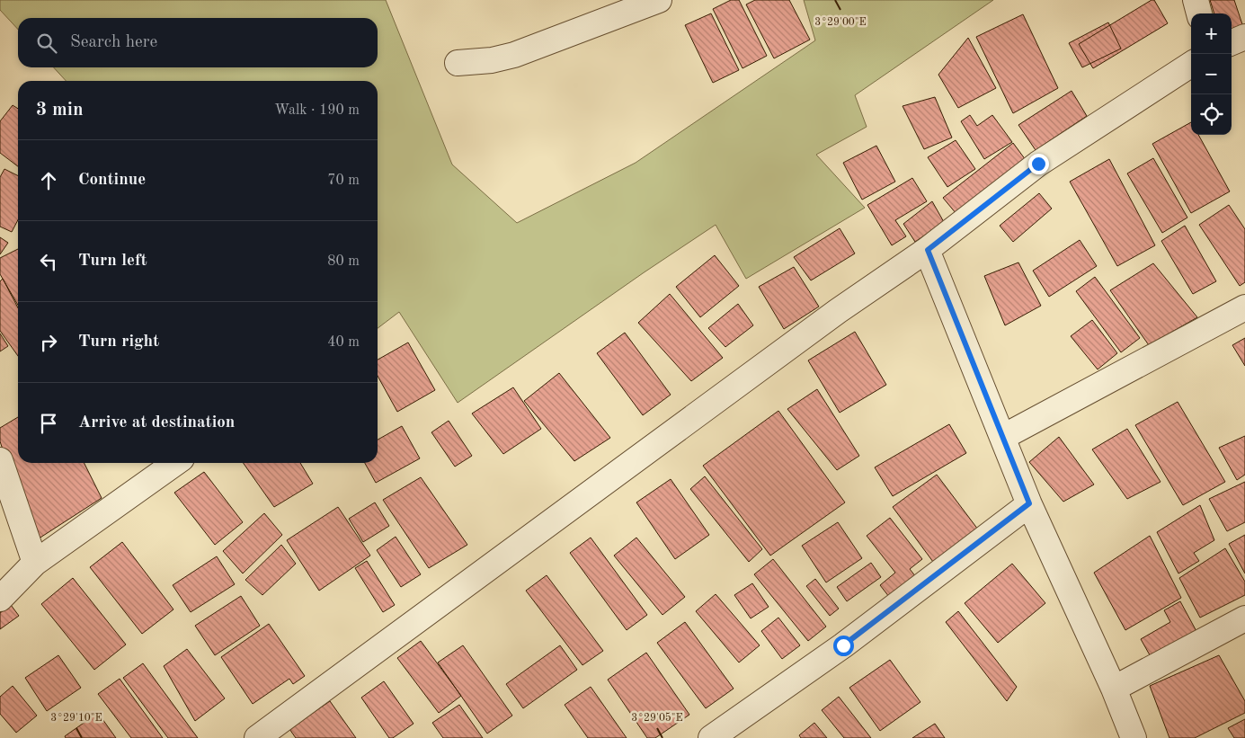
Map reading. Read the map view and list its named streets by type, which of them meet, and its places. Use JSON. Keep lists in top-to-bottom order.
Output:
{
  "page": {
    "map_buttons": ["+", "−"],
    "search": "Search here",
    "heading": ["3 min", "Walk · 190 m"],
    "list": [
      ["Continue", "70 m"],
      ["Turn left", "80 m"],
      ["Turn right", "40 m"],
      "Arrive at destination"
    ]
  },
  "coordinates": ["3°29'00\"E", "3°29'10\"E", "3°29'05\"E"]
}
